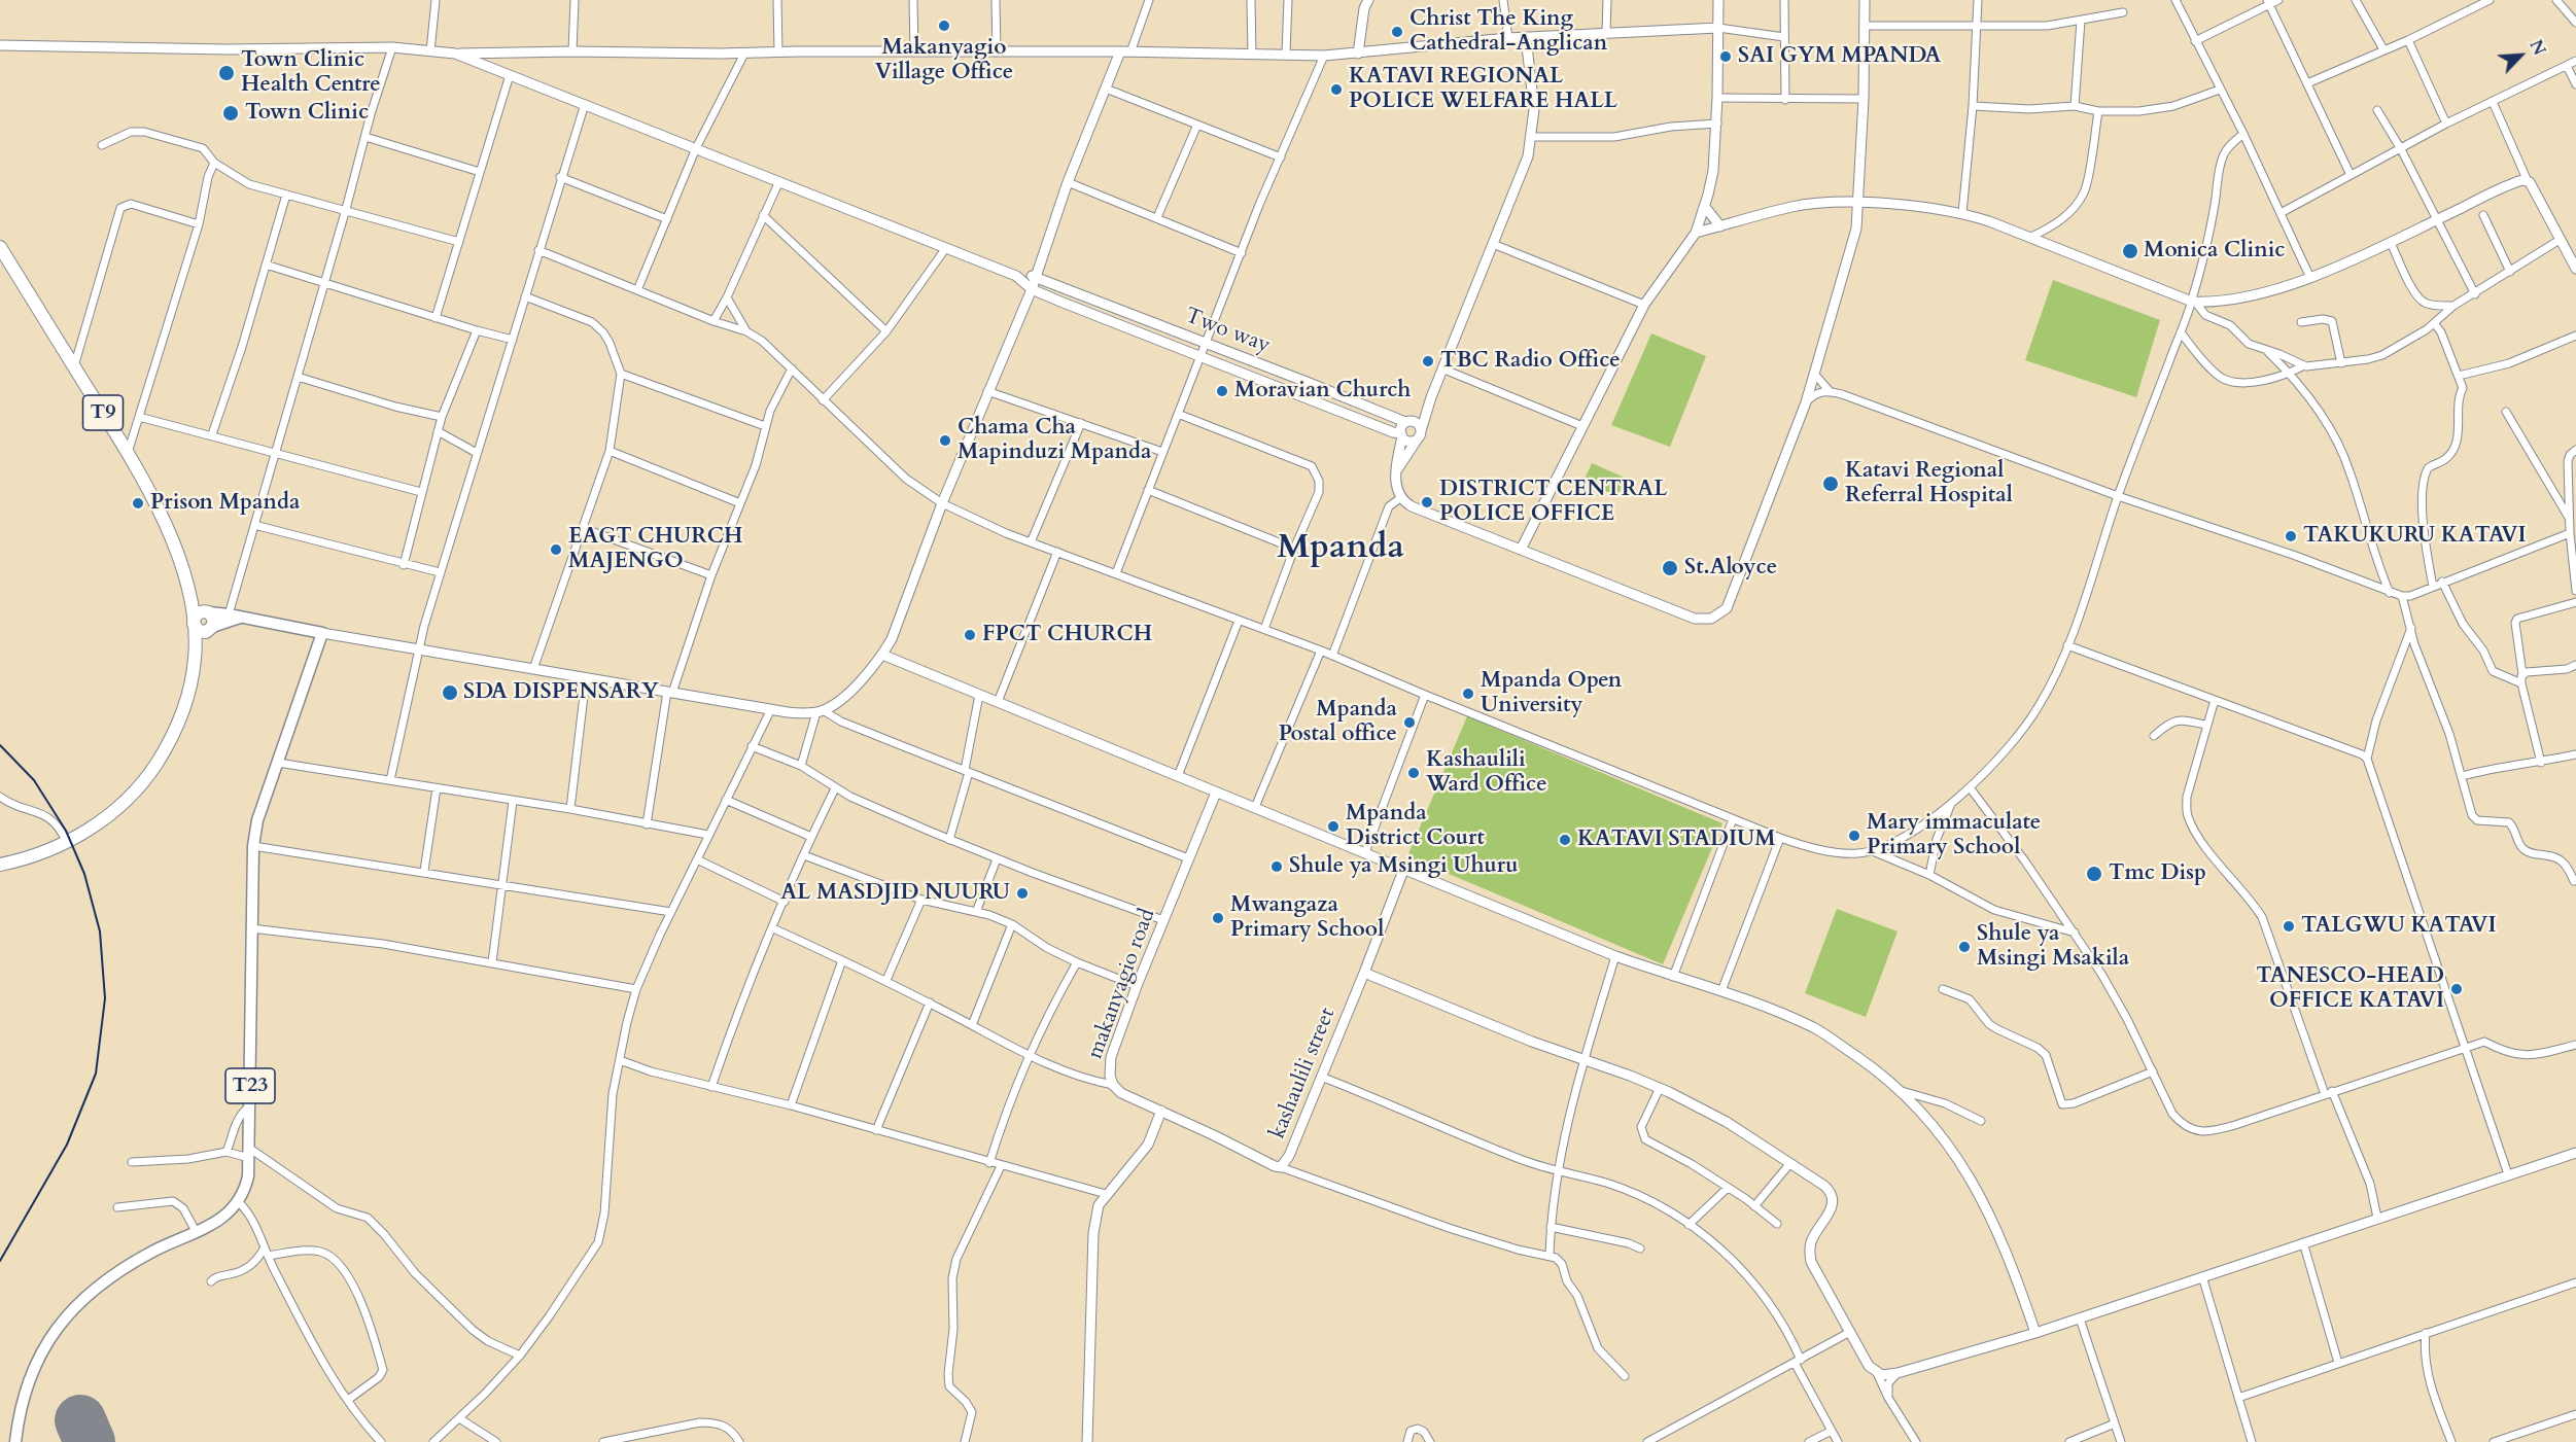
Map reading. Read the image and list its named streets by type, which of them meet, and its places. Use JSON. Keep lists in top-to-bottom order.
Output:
{
  "streets": {
    "highway": ["T9"],
    "main road": ["T23"],
    "street": ["Two way", "makanyagio road", "kashaulili street"]
  },
  "crossings": [
    ["makanyagio road", "kashaulili street"]
  ],
  "districts": ["Mpanda"],
  "places": [
    "Makanyagio Village Office",
    "Christ The King Cathedral-Anglican",
    "SAI GYM MPANDA",
    "Town Clinic Health Centre",
    "KATAVI REGIONAL POLICE WELFARE HALL",
    "Town Clinic",
    "Monica Clinic",
    "TBC Radio Office",
    "Moravian Church",
    "Chama Cha Mapinduzi Mpanda",
    "Katavi Regional Referral Hospital",
    "DISTRICT CENTRAL POLICE OFFICE",
    "Prison Mpanda",
    "TAKUKURU KATAVI",
    "EAGT CHURCH MAJENGO",
    "St.Aloyce",
    "FPCT CHURCH",
    "SDA DISPENSARY",
    "Mpanda Open University",
    "Mpanda Postal office",
    "Kashaulili Ward Office",
    "Mpanda District Court",
    "Mary immaculate Primary School",
    "KATAVI STADIUM",
    "Shule ya Msingi Uhuru",
    "Tmc Disp",
    "AL MASDJID NUURU",
    "Mwangaza Primary School",
    "TALGWU KATAVI",
    "Shule ya Msingi Msakila",
    "TANESCO-HEAD OFFICE KATAVI"
  ],
  "north": "top right"
}
